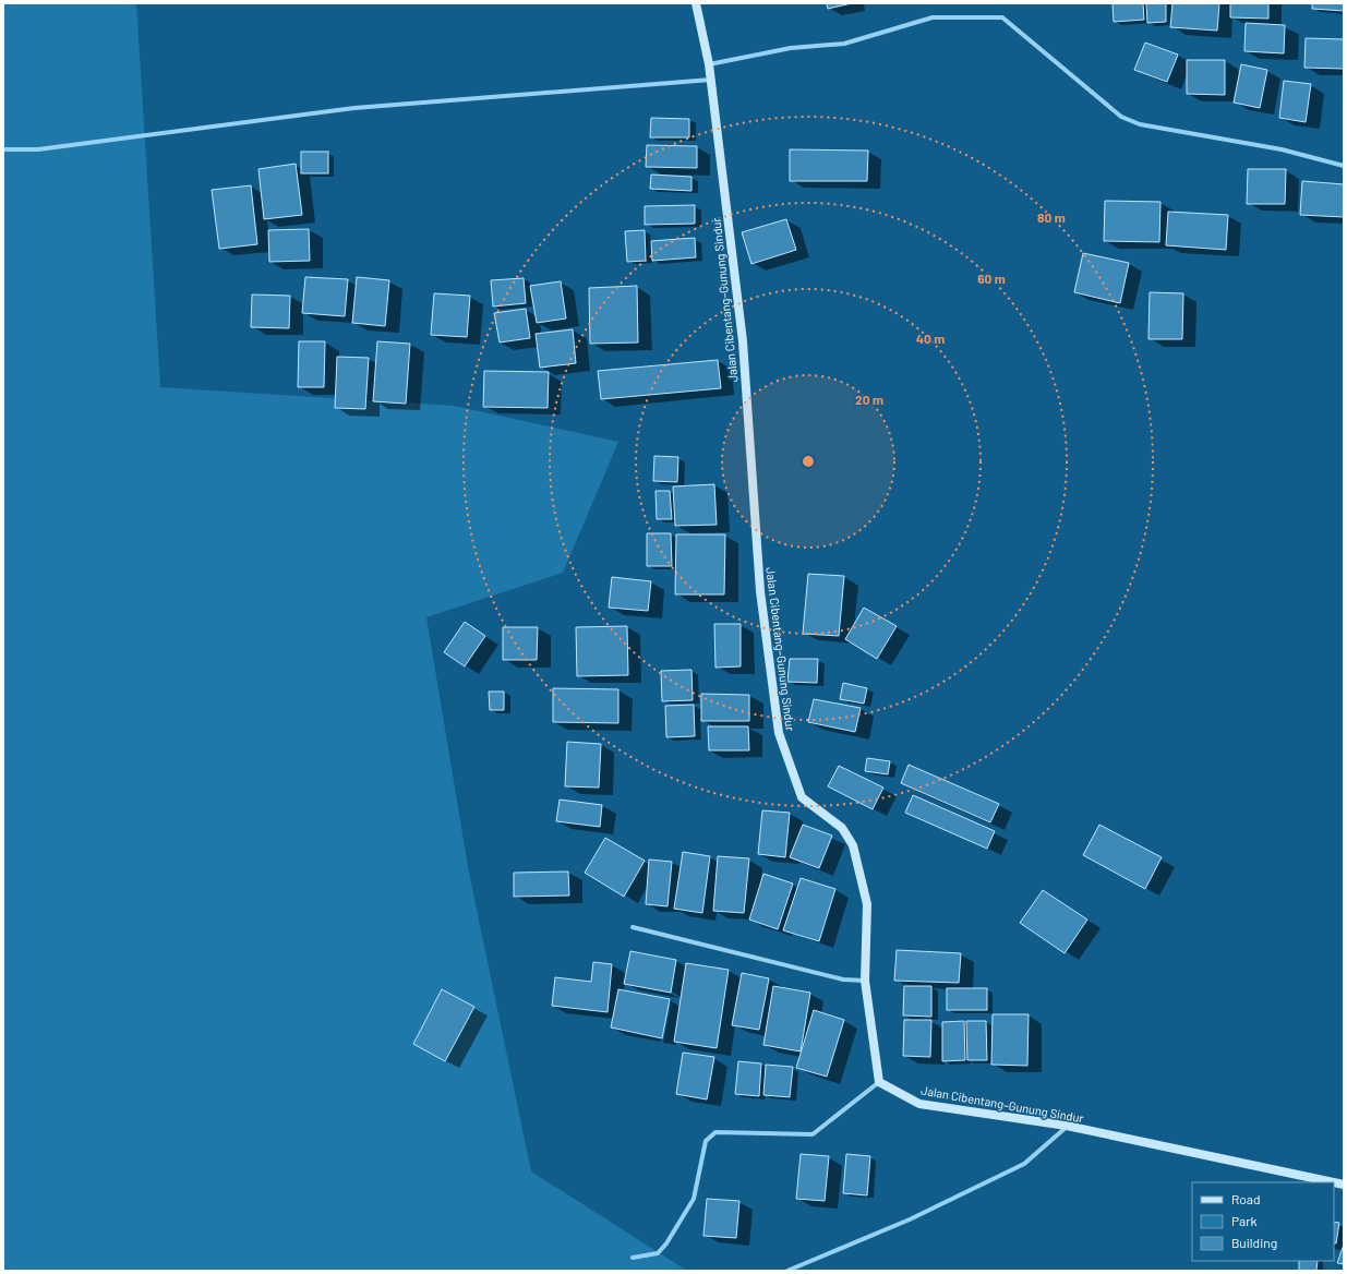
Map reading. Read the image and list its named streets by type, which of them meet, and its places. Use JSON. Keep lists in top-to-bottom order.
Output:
{
  "streets": {
    "street": ["Jalan Cibentang–Gunung Sindur"]
  },
  "legend": ["Road", "Park", "Building"],
  "rings": [
    "80 m",
    "60 m",
    "40 m",
    "20 m"
  ]
}
